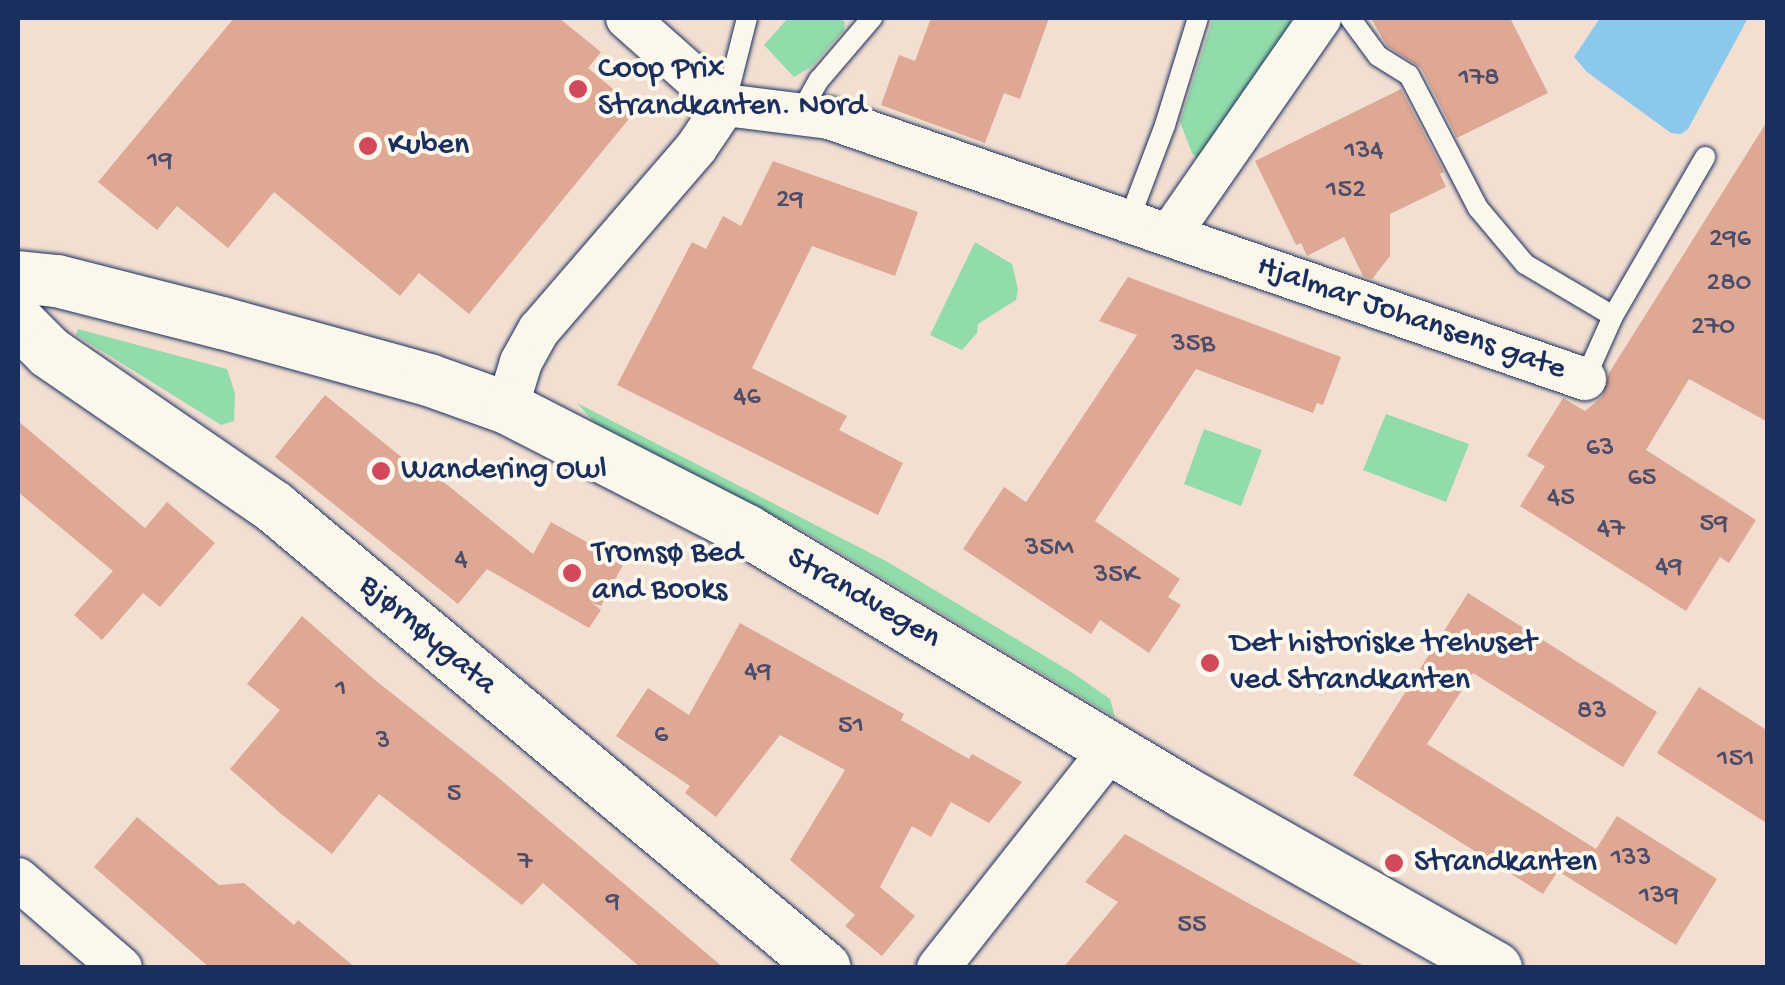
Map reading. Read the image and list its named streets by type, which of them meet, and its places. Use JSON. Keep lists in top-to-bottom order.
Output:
{
  "streets": {
    "street": ["Hjalmar Johansens gate", "Strandvegen", "Bjørnøygata"]
  },
  "places": [
    "Coop Prix Strandkanten. Nord",
    "Kuben",
    "Wandering Owl",
    "Tromsø Bed and Books",
    "Det historiske trehuset ved Strandkanten",
    "Strandkanten"
  ],
  "house_numbers": [
    "178",
    "134",
    "19",
    "152",
    "29",
    "296",
    "280",
    "270",
    "35B",
    "46",
    "63",
    "65",
    "45",
    "59",
    "47",
    "35M",
    "4",
    "49",
    "35K",
    "49",
    "1",
    "83",
    "51",
    "6",
    "3",
    "151",
    "5",
    "133",
    "7",
    "139",
    "9",
    "55"
  ]
}
